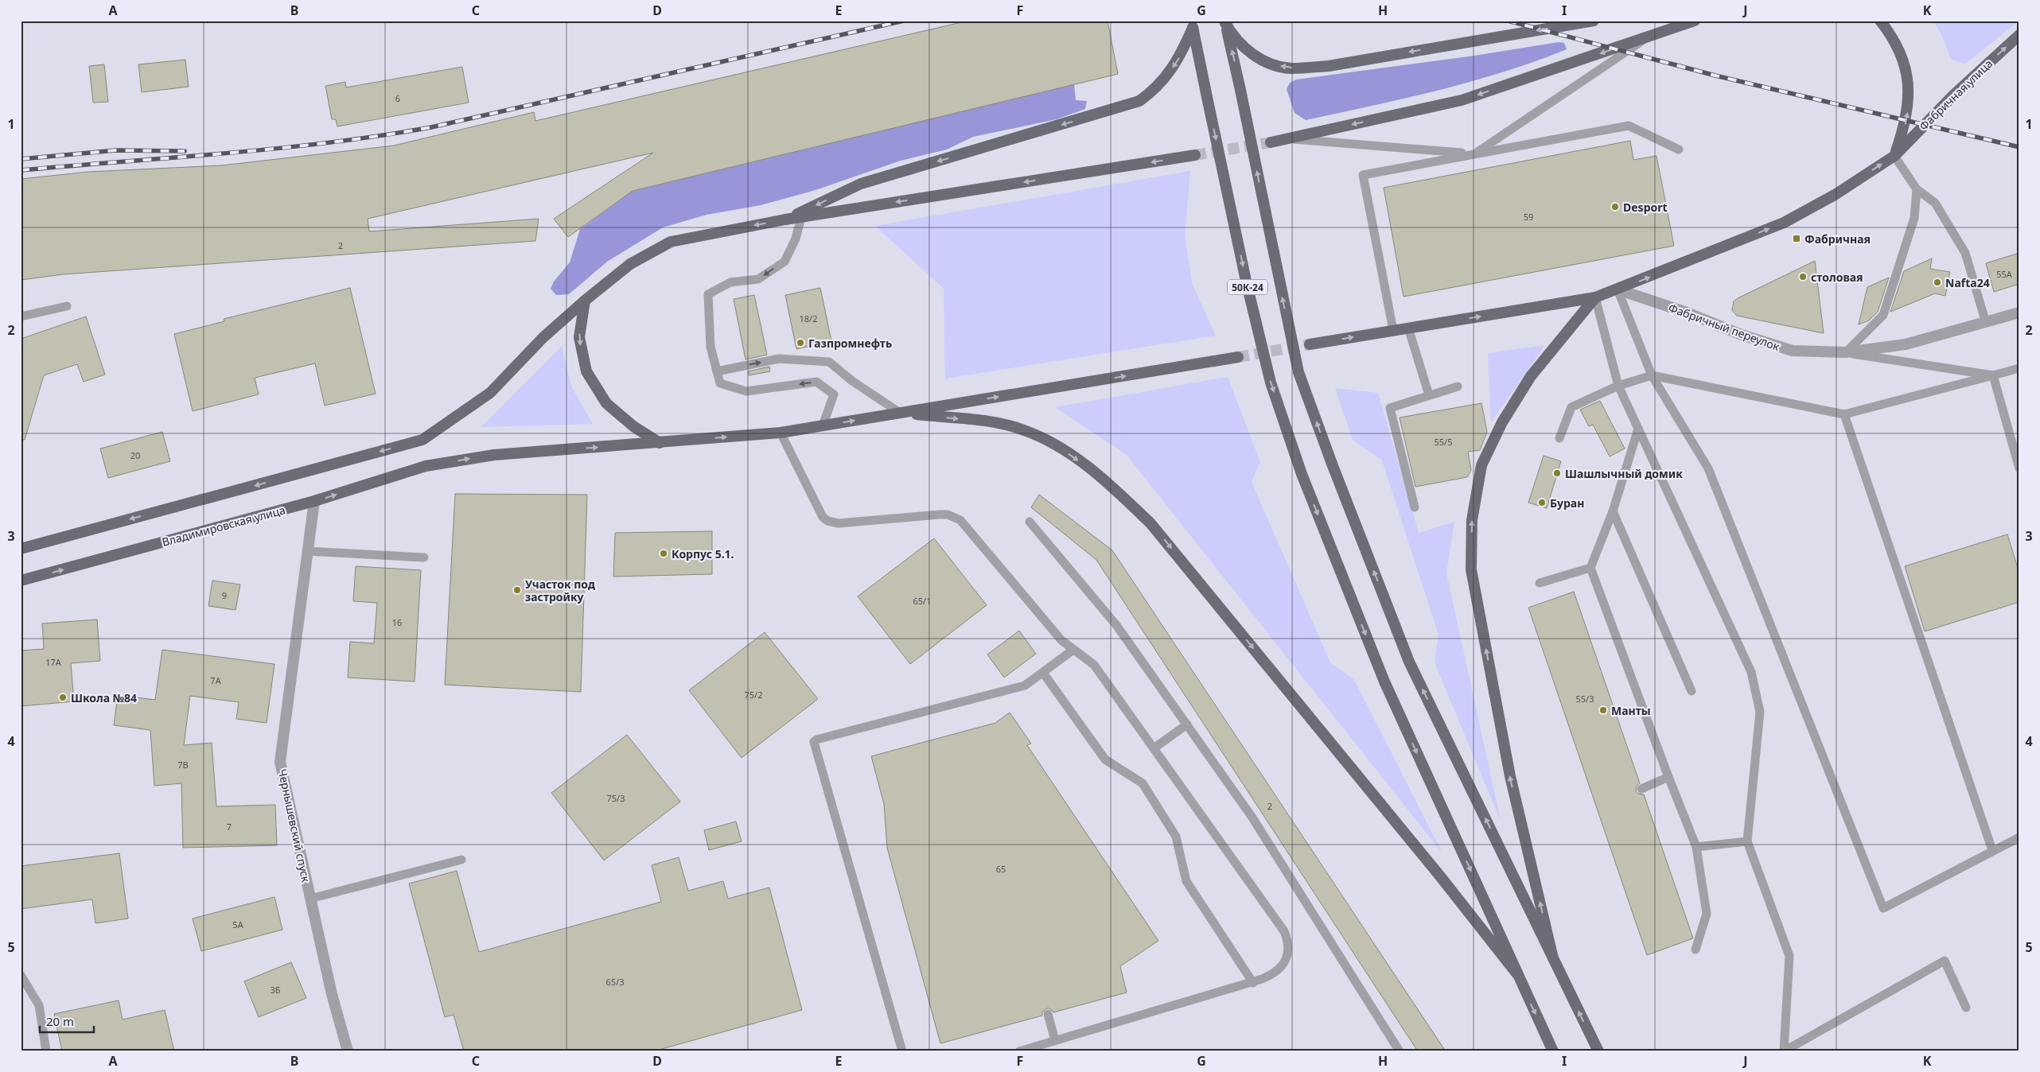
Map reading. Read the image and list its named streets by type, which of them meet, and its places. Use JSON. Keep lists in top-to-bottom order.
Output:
{
  "streets": {
    "main road": ["Фабричная улица", "50К-24", "Владимировская улица"],
    "street": ["Фабричный переулок", "Чернышевский спуск"]
  },
  "crossings": [
    ["Фабричная улица", "Фабричный переулок"],
    ["Владимировская улица", "Чернышевский спуск"]
  ],
  "one_way": ["Фабричная улица"],
  "places": {
    "other": [
      "Desport",
      "столовая",
      "Nafta24",
      "Газпромнефть",
      "Шашлычный домик",
      "Буран",
      "Корпус 5.1.",
      "Участок под застройку",
      "Школа №84",
      "Манты"
    ],
    "transit": ["Фабричная"]
  },
  "house_numbers": [
    "6",
    "59",
    "2",
    "55А",
    "18/2",
    "55/5",
    "20",
    "9",
    "65/1",
    "16",
    "17А",
    "7А",
    "75/2",
    "55/3",
    "7В",
    "75/3",
    "2",
    "7",
    "65",
    "5А",
    "65/3",
    "3Б"
  ],
  "scale_bar": "20 m",
  "grid": {
    "columns": [
      "A",
      "B",
      "C",
      "D",
      "E",
      "F",
      "G",
      "H",
      "I",
      "J",
      "K"
    ],
    "rows": [
      "1",
      "2",
      "3",
      "4",
      "5"
    ]
  }
}
